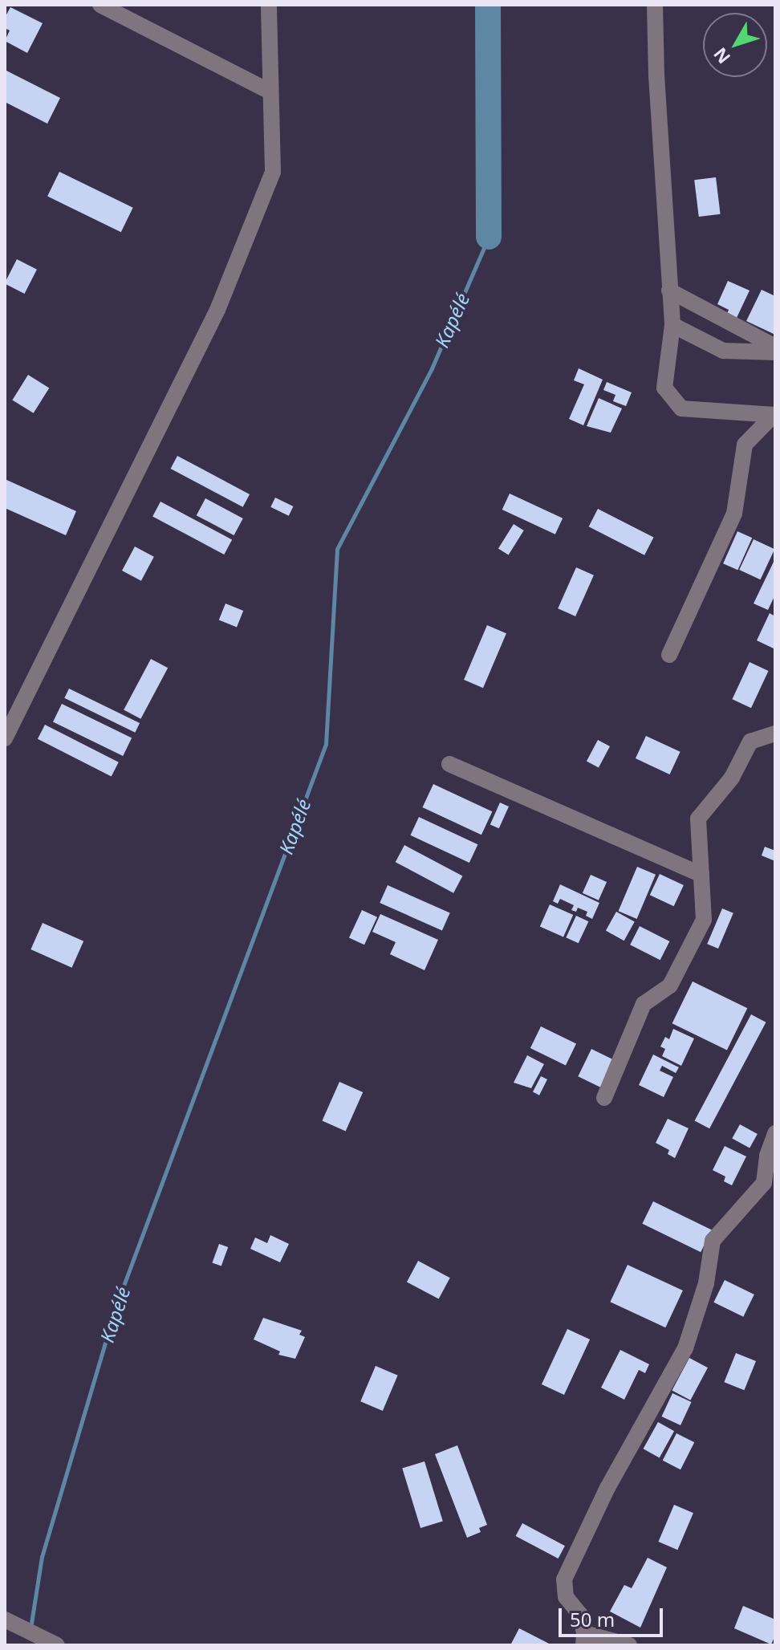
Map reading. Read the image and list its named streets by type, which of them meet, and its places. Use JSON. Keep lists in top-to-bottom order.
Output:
{
  "water": ["Kapélé"],
  "scale_bar": "50 m",
  "north": "bottom left"
}
